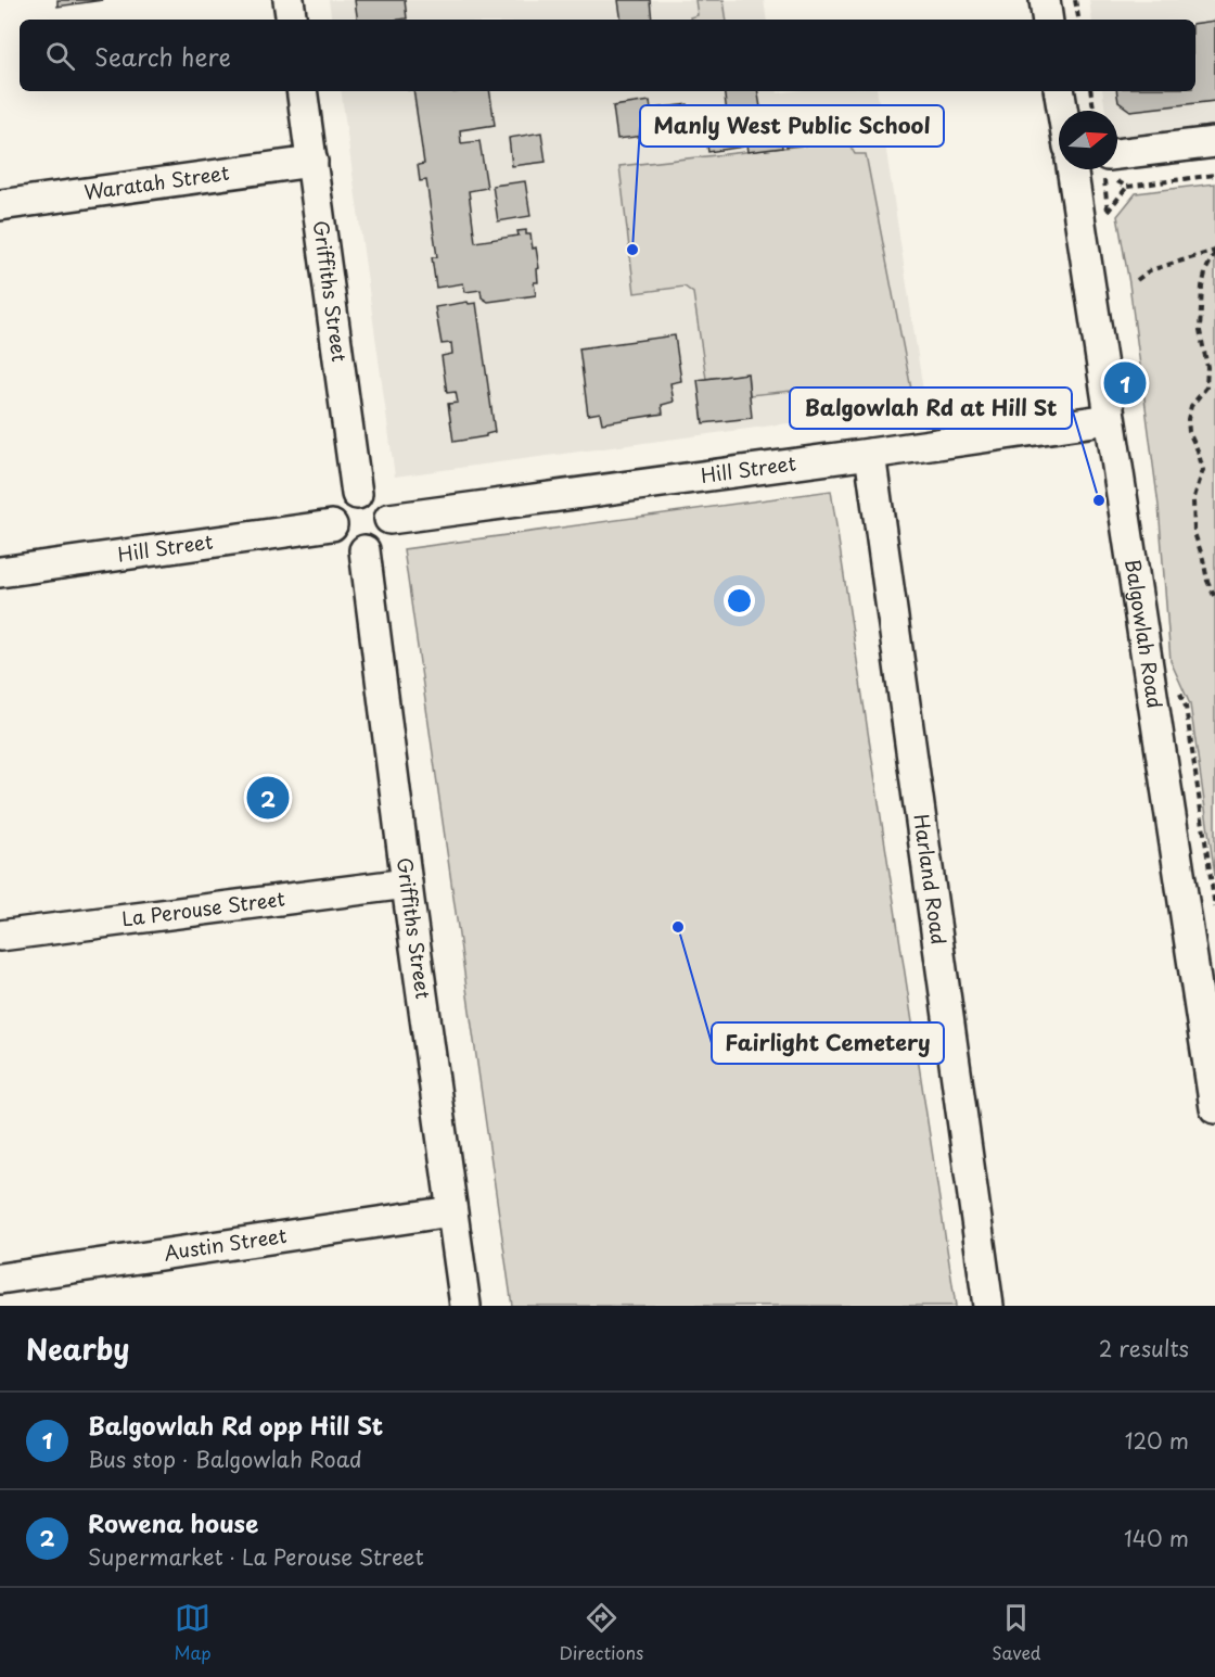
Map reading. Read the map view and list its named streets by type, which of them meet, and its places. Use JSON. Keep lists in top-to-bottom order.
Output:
{
  "streets": {
    "street": [
      "Waratah Street",
      "Griffiths Street",
      "Hill Street",
      "Balgowlah Road",
      "Harland Road",
      "La Perouse Street",
      "Austin Street"
    ]
  },
  "crossings": [
    ["Waratah Street", "Griffiths Street"],
    ["Griffiths Street", "Hill Street"],
    ["Griffiths Street", "La Perouse Street"],
    ["Griffiths Street", "Austin Street"],
    ["Hill Street", "Balgowlah Road"],
    ["Hill Street", "Harland Road"]
  ],
  "places": ["Manly West Public School", "Balgowlah Rd at Hill St", "Fairlight Cemetery"],
  "north": "right",
  "page": {
    "search": "Search here",
    "pins": ["1", "2"],
    "heading": ["Nearby", "2 results"],
    "list": [
      {
        "mark": "1",
        "name": "Balgowlah Rd opp Hill St",
        "note": "Bus stop · Balgowlah Road",
        "value": "120 m"
      },
      {
        "mark": "2",
        "name": "Rowena house",
        "note": "Supermarket · La Perouse Street",
        "value": "140 m"
      }
    ],
    "nav": ["Map", "Directions", "Saved"]
  }
}
